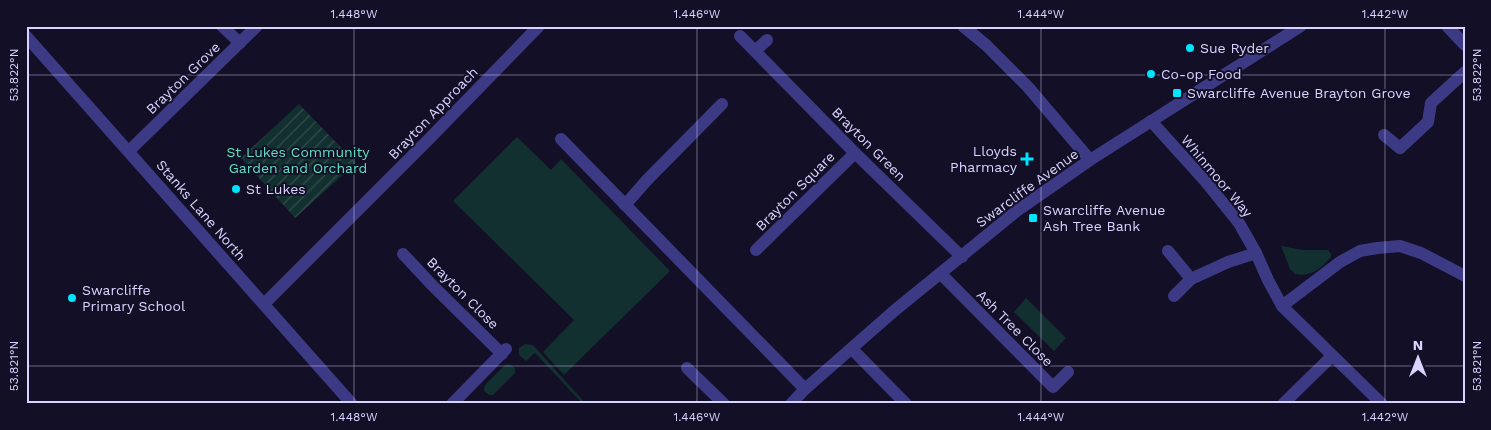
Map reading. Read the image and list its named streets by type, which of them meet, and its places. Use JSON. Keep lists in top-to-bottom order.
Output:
{
  "streets": {
    "street": [
      "Brayton Grove",
      "Brayton Approach",
      "Brayton Green",
      "Whinmoor Way",
      "Swarcliffe Avenue",
      "Brayton Square",
      "Stanks Lane North",
      "Brayton Close",
      "Ash Tree Close"
    ]
  },
  "crossings": [
    ["Brayton Grove", "Stanks Lane North"],
    ["Brayton Approach", "Stanks Lane North"],
    ["Brayton Green", "Swarcliffe Avenue"],
    ["Brayton Green", "Brayton Square"],
    ["Whinmoor Way", "Swarcliffe Avenue"],
    ["Swarcliffe Avenue", "Ash Tree Close"]
  ],
  "parks": ["St Lukes Community Garden and Orchard"],
  "places": {
    "other": [
      "Sue Ryder",
      "Co-op Food",
      "St Lukes",
      "Swarcliffe Primary School"
    ],
    "transit": ["Swarcliffe Avenue Brayton Grove", "Swarcliffe Avenue Ash Tree Bank"],
    "health": ["Lloyds Pharmacy"]
  },
  "north": "top",
  "coordinates": [
    "1.448°W",
    "1.446°W",
    "1.444°W",
    "1.442°W",
    "53.822°N",
    "53.821°N"
  ]
}
